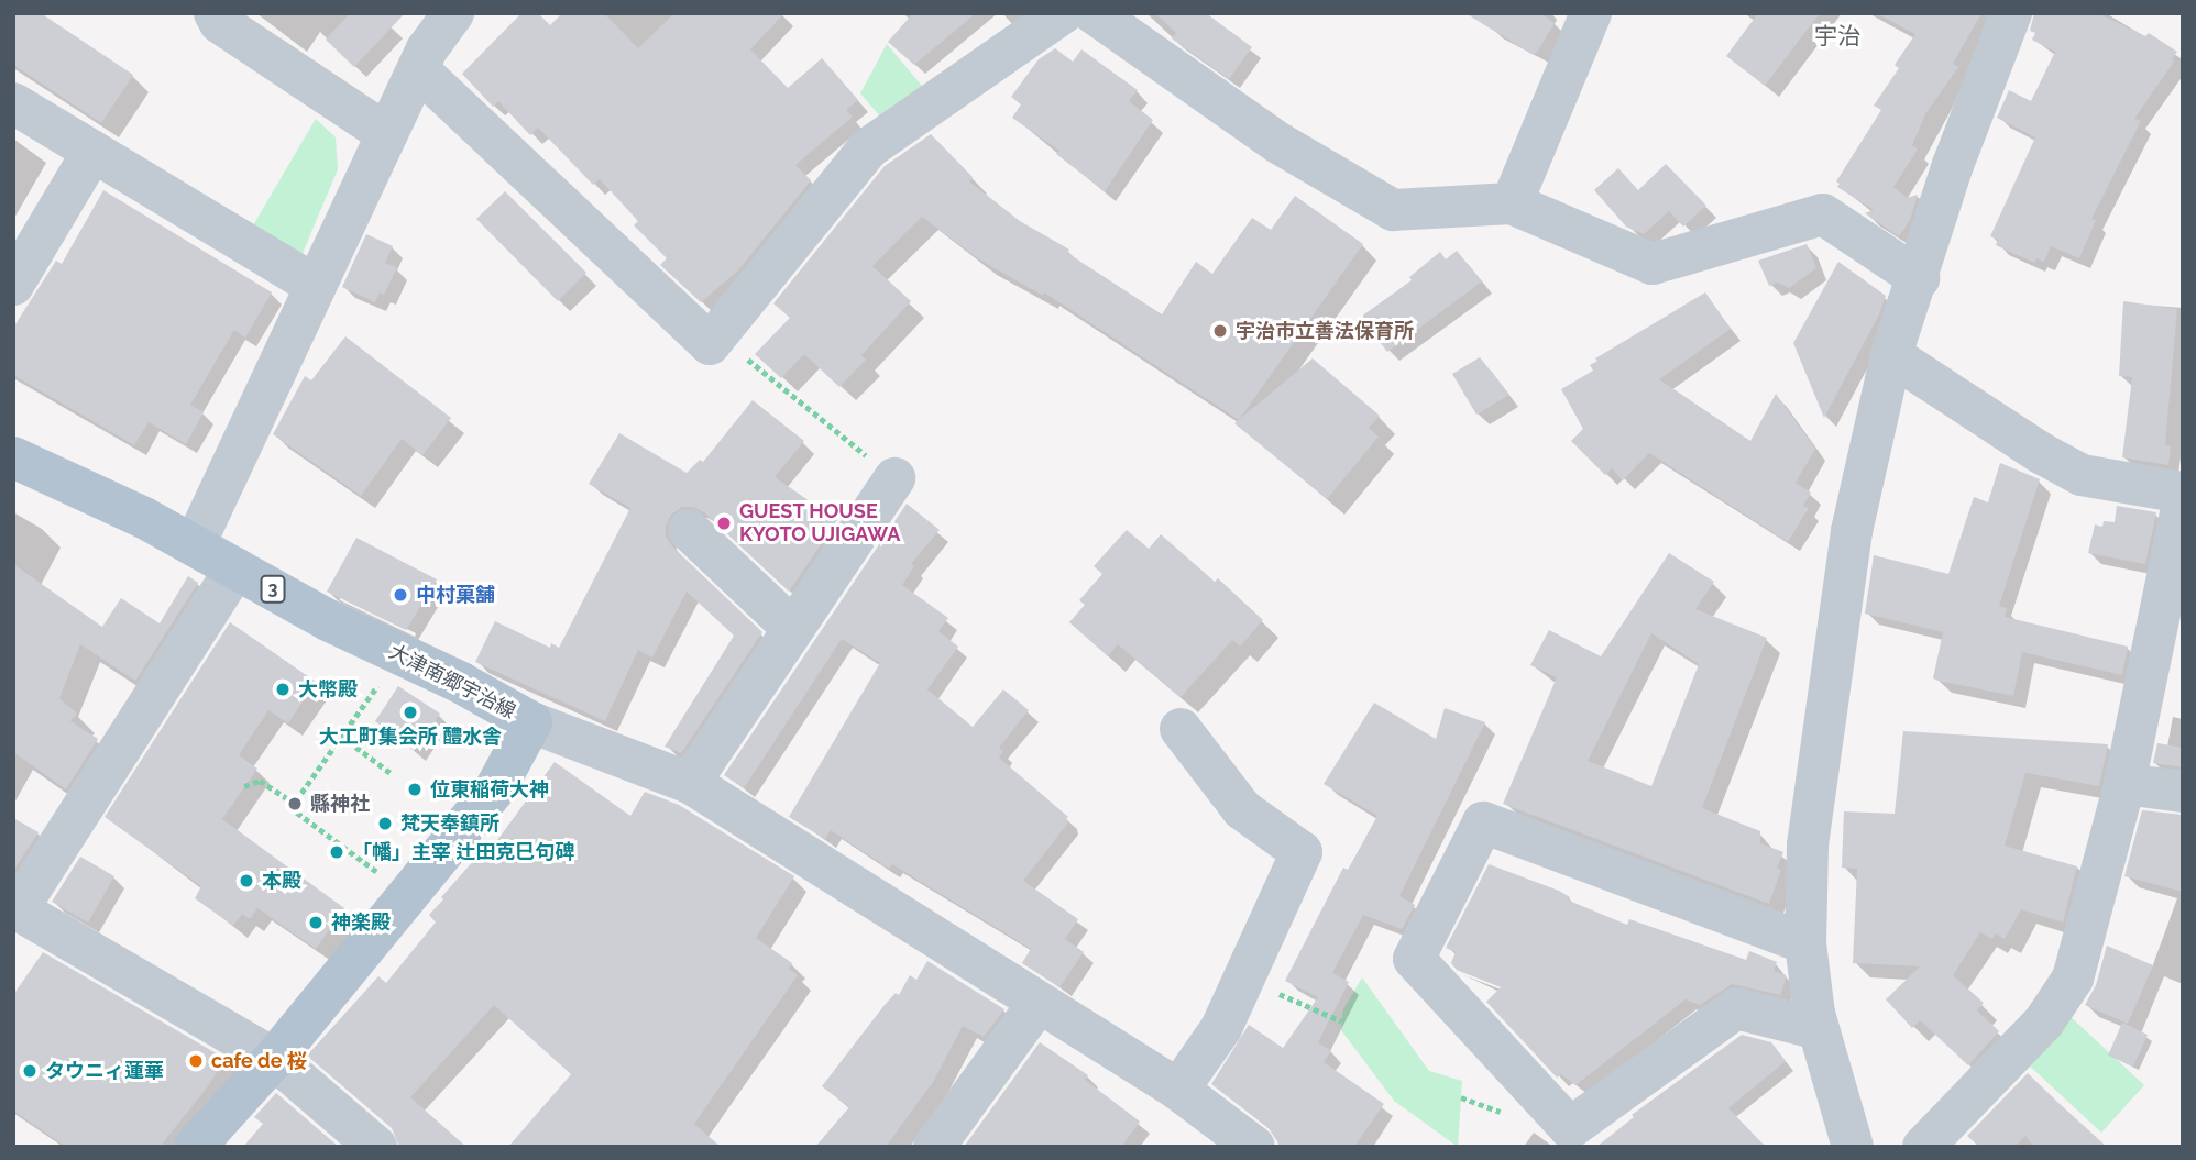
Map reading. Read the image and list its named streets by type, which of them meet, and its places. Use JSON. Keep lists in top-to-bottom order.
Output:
{
  "streets": {
    "main road": ["3", "大津南郷宇治線"]
  },
  "districts": ["宇治"],
  "places": [
    "宇治市立善法保育所",
    "GUEST HOUSE KYOTO UJIGAWA",
    "中村菓舗",
    "大幣殿",
    "大工町集会所 醴水舎",
    "位東稲荷大神",
    "縣神社",
    "梵天奉鎮所",
    "「幡」主宰 辻田克巳句碑",
    "本殿",
    "神楽殿",
    "cafe de 桜",
    "タウニィ蓮華"
  ]
}
